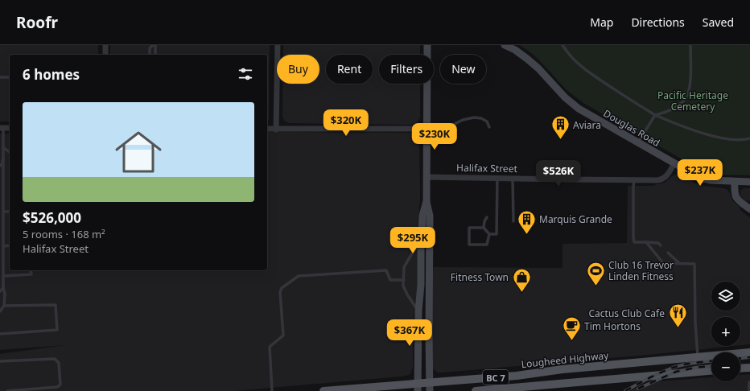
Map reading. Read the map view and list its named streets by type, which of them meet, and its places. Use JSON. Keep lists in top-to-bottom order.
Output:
{
  "streets": {
    "main road": ["Lougheed Highway", "BC 7"],
    "street": ["Douglas Road", "Halifax Street"]
  },
  "crossings": [
    ["Douglas Road", "Halifax Street"]
  ],
  "parks": ["Pacific Heritage Cemetery"],
  "places": {
    "building": ["Aviara", "Marquis Grande"],
    "sports": ["Club 16 Trevor Linden Fitness"],
    "shop": ["Fitness Town"],
    "restaurant": ["Cactus Club Cafe"],
    "cafe": ["Tim Hortons"]
  },
  "page": {
    "header": "Roofr",
    "nav": ["Map", "Directions", "Saved"],
    "chip": [
      "Buy",
      "Rent",
      "Filters",
      "New"
    ],
    "heading": "6 homes",
    "list": [
      {
        "name": "$526,000",
        "note": "5 rooms · 168 m² · Halifax Street"
      }
    ],
    "price": [
      "$320K",
      "$230K",
      "$237K",
      "$526K",
      "$295K",
      "$367K"
    ],
    "map_buttons": ["+", "−"]
  }
}
